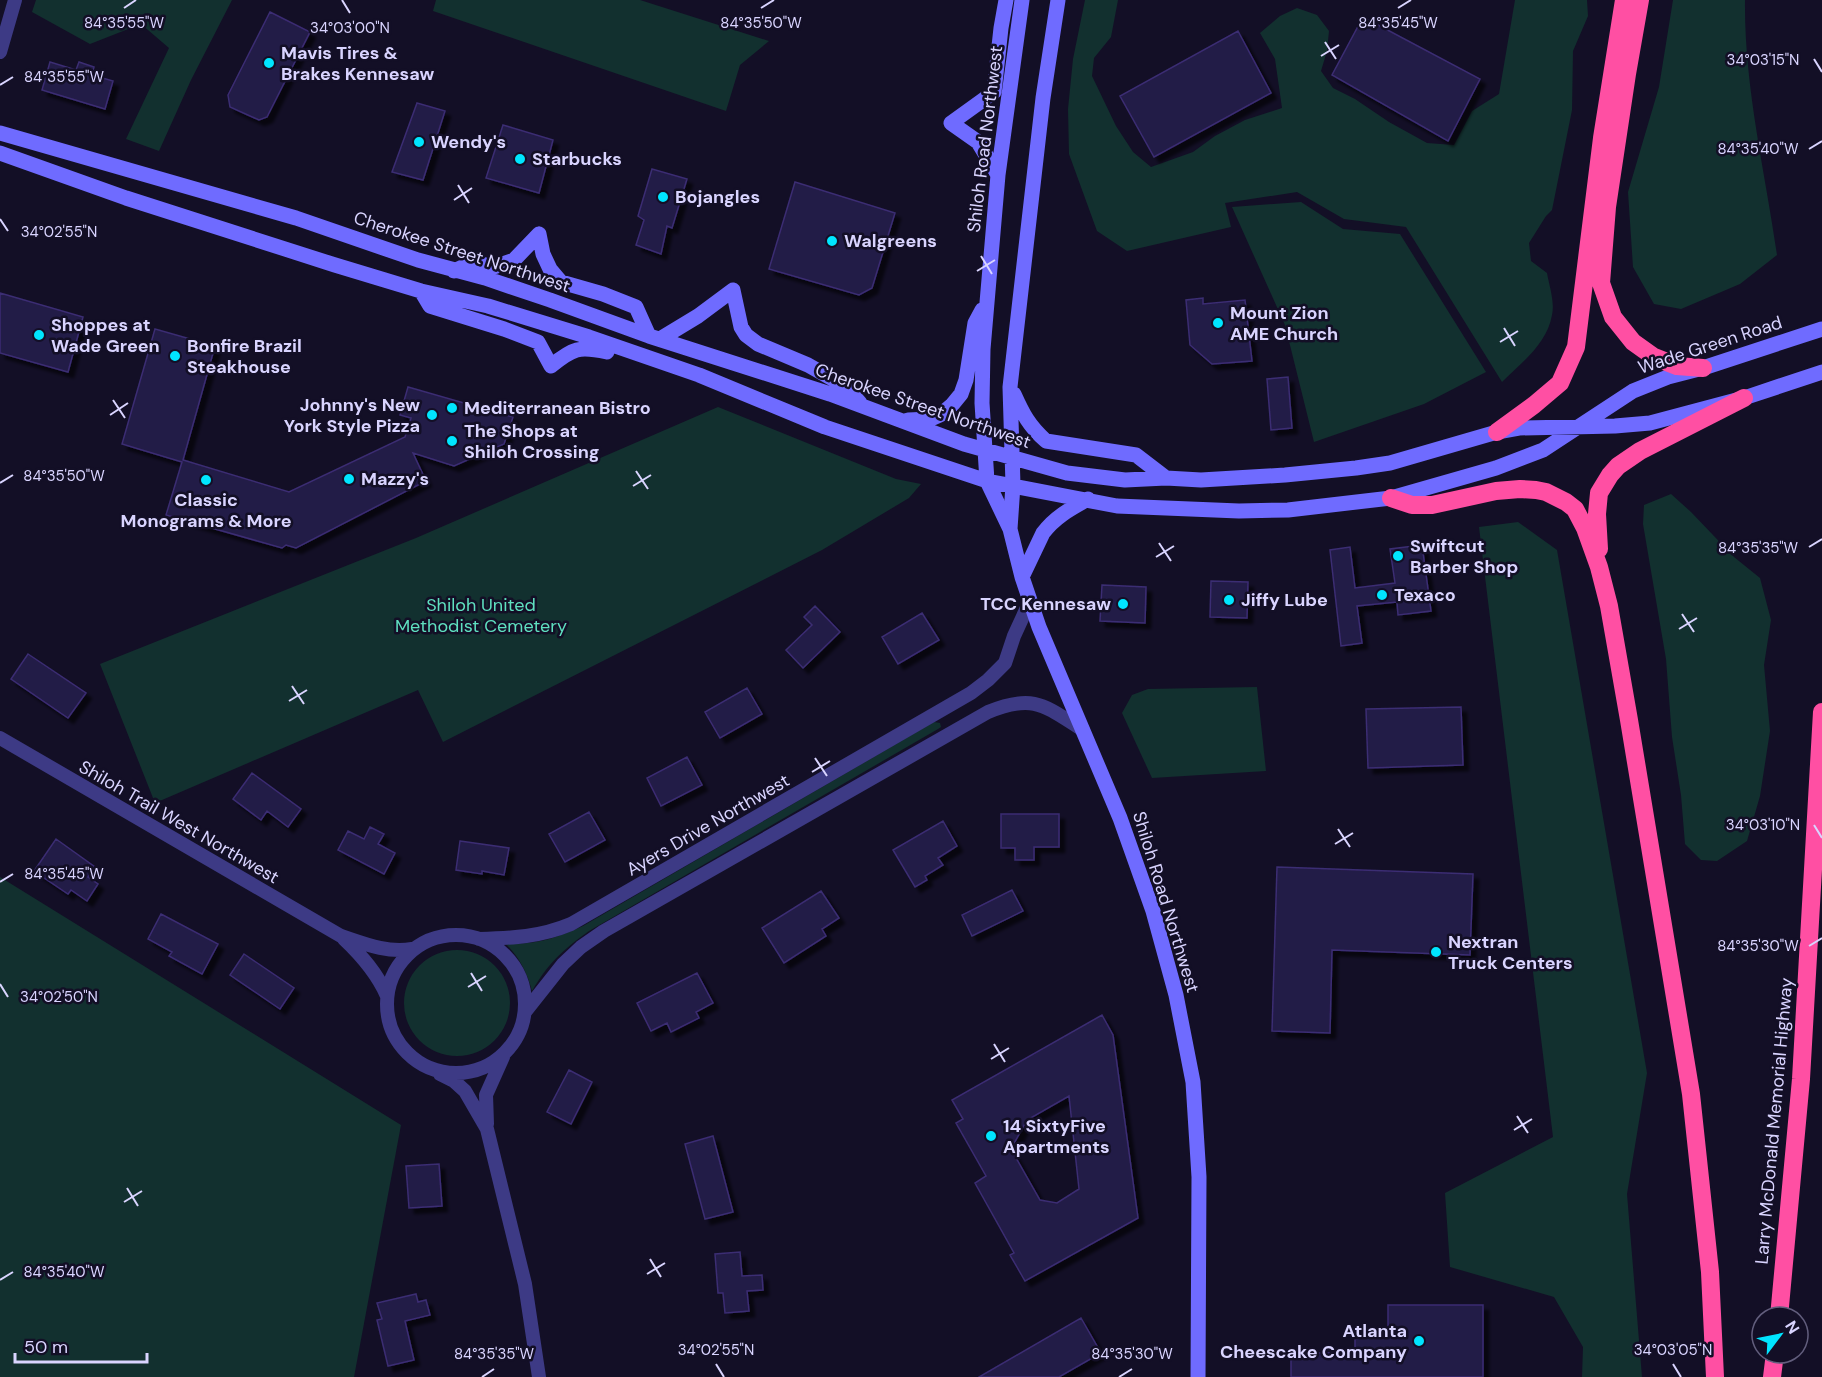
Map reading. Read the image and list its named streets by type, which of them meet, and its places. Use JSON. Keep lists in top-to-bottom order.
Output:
{
  "streets": {
    "highway": ["Larry McDonald Memorial Highway"],
    "main road": ["Shiloh Road Northwest", "Cherokee Street Northwest", "Wade Green Road"],
    "street": ["Shiloh Trail West Northwest", "Ayers Drive Northwest"]
  },
  "crossings": [
    ["Shiloh Road Northwest", "Cherokee Street Northwest"],
    ["Shiloh Road Northwest", "Ayers Drive Northwest"],
    ["Cherokee Street Northwest", "Wade Green Road"],
    ["Shiloh Trail West Northwest", "Ayers Drive Northwest"]
  ],
  "parks": ["Shiloh United Methodist Cemetery"],
  "places": [
    "Mavis Tires & Brakes Kennesaw",
    "Wendy's",
    "Starbucks",
    "Bojangles",
    "Walgreens",
    "Mount Zion AME Church",
    "Shoppes at Wade Green",
    "Bonfire Brazil Steakhouse",
    "Mediterranean Bistro",
    "Johnny's New York Style Pizza",
    "The Shops at Shiloh Crossing",
    "Mazzy's",
    "Classic Monograms & More",
    "Swiftcut Barber Shop",
    "Texaco",
    "Jiffy Lube",
    "TCC Kennesaw",
    "Nextran Truck Centers",
    "14 SixtyFive Apartments",
    "Atlanta Cheescake Company"
  ],
  "scale_bar": "50 m",
  "north": "top right",
  "coordinates": [
    "84°35'55\"W",
    "84°35'50\"W",
    "84°35'45\"W",
    "34°03'00\"N",
    "34°03'15\"N",
    "84°35'40\"W",
    "34°02'55\"N",
    "84°35'35\"W",
    "34°03'10\"N",
    "84°35'30\"W",
    "34°02'50\"N",
    "34°03'05\"N"
  ]
}
